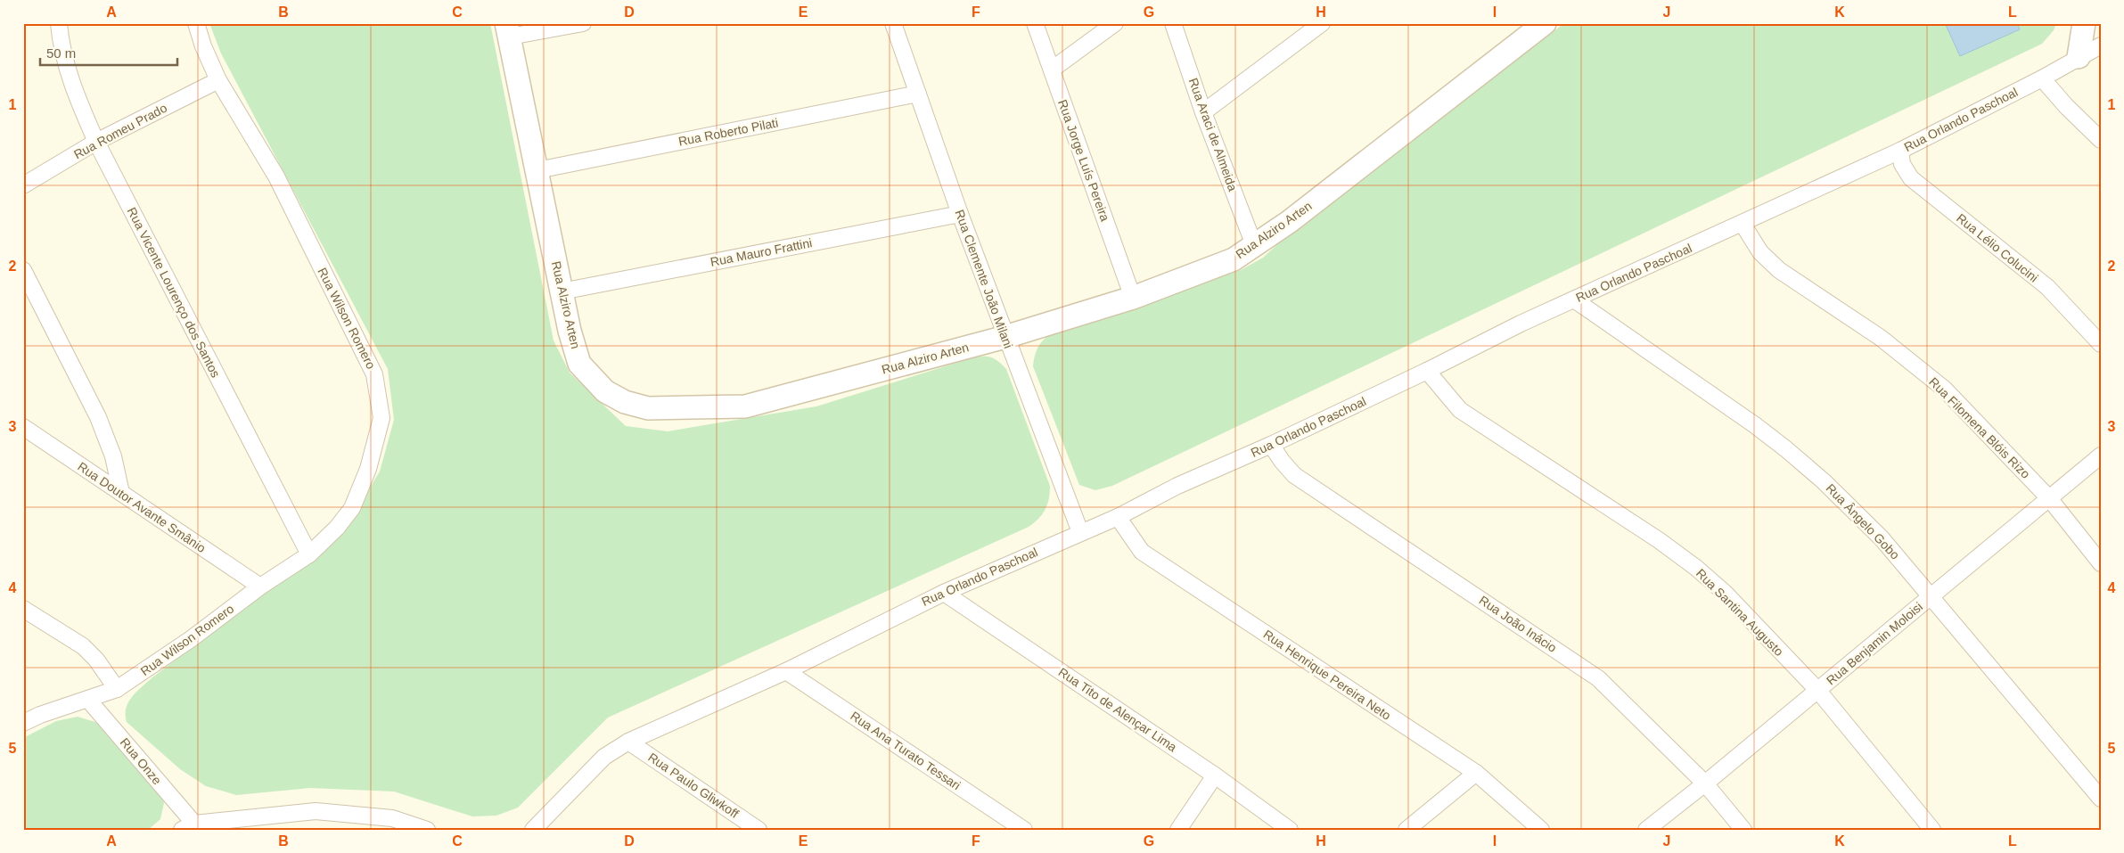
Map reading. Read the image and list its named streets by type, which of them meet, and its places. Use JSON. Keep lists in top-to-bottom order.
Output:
{
  "streets": {
    "street": [
      "Rua Orlando Paschoal",
      "Rua Romeu Prado",
      "Rua Roberto Pilati",
      "Rua Araci de Almeida",
      "Rua Jorge Luís Pereira",
      "Rua Alziro Arten",
      "Rua Lélio Colucini",
      "Rua Mauro Frattini",
      "Rua Clemente João Milani",
      "Rua Vicente Lourenço dos Santos",
      "Rua Wilson Romero",
      "Rua Filomena Blóis Rizo",
      "Rua Doutor Avante Smânio",
      "Rua Ângelo Gobo",
      "Rua Santina Augusto",
      "Rua João Inácio",
      "Rua Benjamin Moloisi",
      "Rua Henrique Pereira Neto",
      "Rua Tito de Alençar Lima",
      "Rua Ana Turato Tessari",
      "Rua Onze",
      "Rua Paulo Gliwkoff"
    ]
  },
  "crossings": [
    ["Rua Orlando Paschoal", "Rua Lélio Colucini"],
    ["Rua Orlando Paschoal", "Rua Clemente João Milani"],
    ["Rua Orlando Paschoal", "Rua Filomena Blóis Rizo"],
    ["Rua Orlando Paschoal", "Rua Ângelo Gobo"],
    ["Rua Orlando Paschoal", "Rua Santina Augusto"],
    ["Rua Orlando Paschoal", "Rua João Inácio"],
    ["Rua Orlando Paschoal", "Rua Henrique Pereira Neto"],
    ["Rua Orlando Paschoal", "Rua Tito de Alençar Lima"],
    ["Rua Orlando Paschoal", "Rua Ana Turato Tessari"],
    ["Rua Orlando Paschoal", "Rua Paulo Gliwkoff"],
    ["Rua Romeu Prado", "Rua Vicente Lourenço dos Santos"],
    ["Rua Romeu Prado", "Rua Wilson Romero"],
    ["Rua Roberto Pilati", "Rua Alziro Arten"],
    ["Rua Roberto Pilati", "Rua Clemente João Milani"],
    ["Rua Araci de Almeida", "Rua Alziro Arten"],
    ["Rua Jorge Luís Pereira", "Rua Alziro Arten"],
    ["Rua Alziro Arten", "Rua Mauro Frattini"],
    ["Rua Alziro Arten", "Rua Clemente João Milani"],
    ["Rua Mauro Frattini", "Rua Clemente João Milani"],
    ["Rua Vicente Lourenço dos Santos", "Rua Wilson Romero"],
    ["Rua Wilson Romero", "Rua Doutor Avante Smânio"],
    ["Rua Wilson Romero", "Rua Onze"],
    ["Rua Filomena Blóis Rizo", "Rua Benjamin Moloisi"],
    ["Rua Ângelo Gobo", "Rua Benjamin Moloisi"],
    ["Rua Santina Augusto", "Rua Benjamin Moloisi"],
    ["Rua João Inácio", "Rua Benjamin Moloisi"]
  ],
  "scale_bar": "50 m",
  "grid": {
    "columns": [
      "A",
      "B",
      "C",
      "D",
      "E",
      "F",
      "G",
      "H",
      "I",
      "J",
      "K",
      "L"
    ],
    "rows": [
      "1",
      "2",
      "3",
      "4",
      "5"
    ]
  }
}
